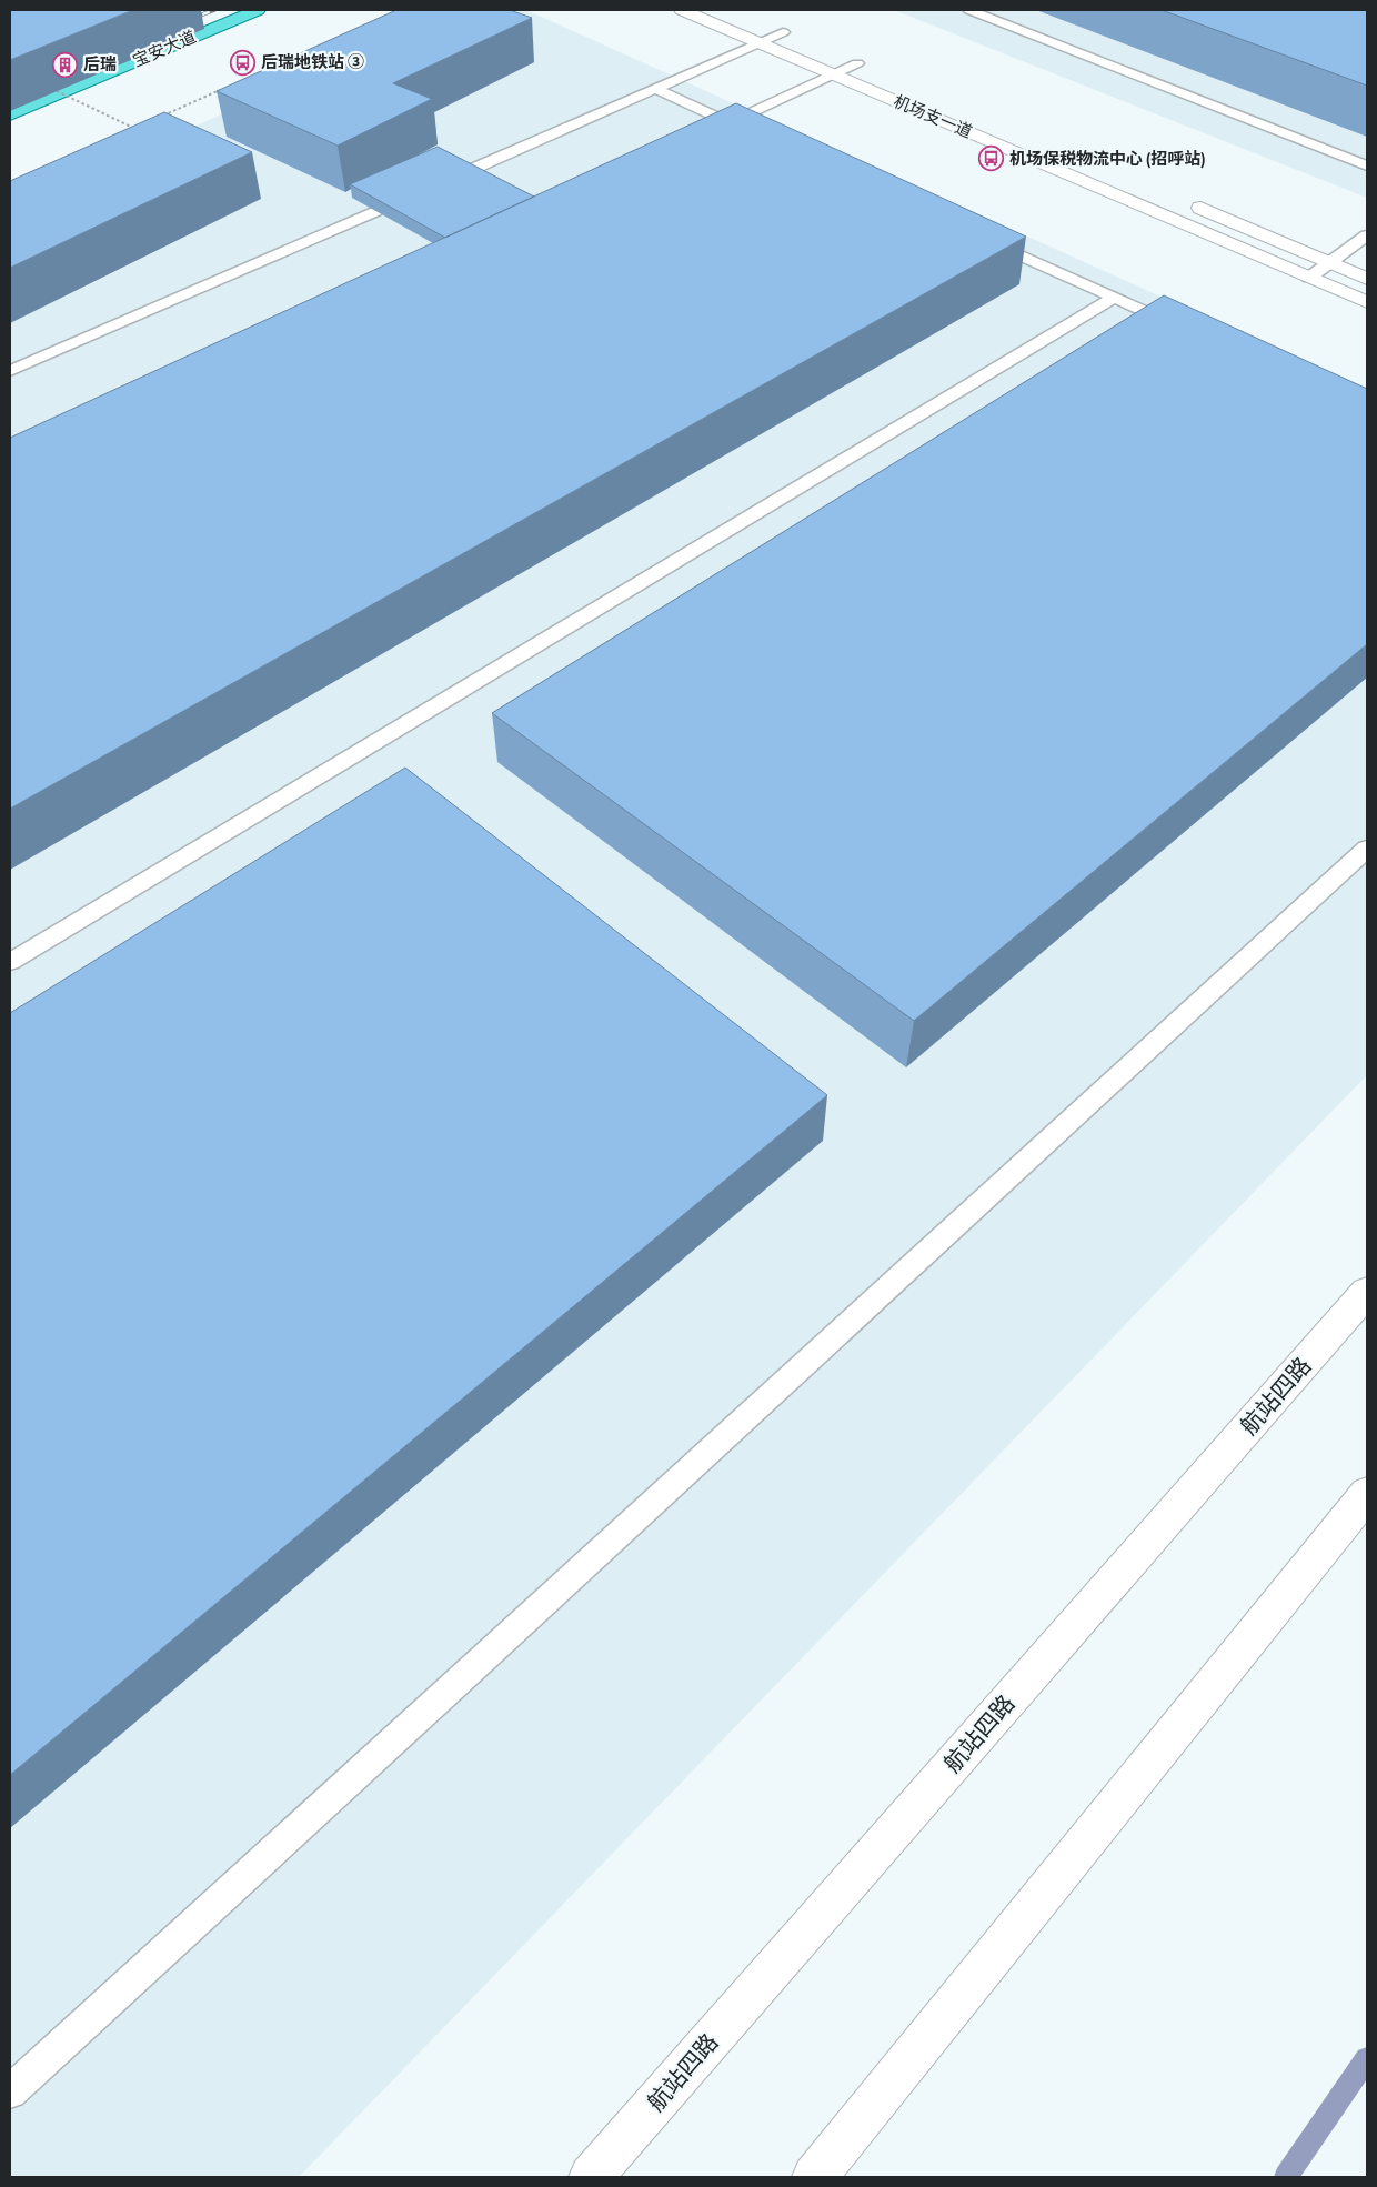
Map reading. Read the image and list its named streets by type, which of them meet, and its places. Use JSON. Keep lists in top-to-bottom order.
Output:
{
  "streets": {
    "main road": ["宝安大道"],
    "street": ["机场支一道", "航站四路"]
  },
  "places": {
    "bus stop": ["后瑞地铁站 ③", "机场保税物流中心 (招呼站)"],
    "building": ["后瑞"]
  }
}
